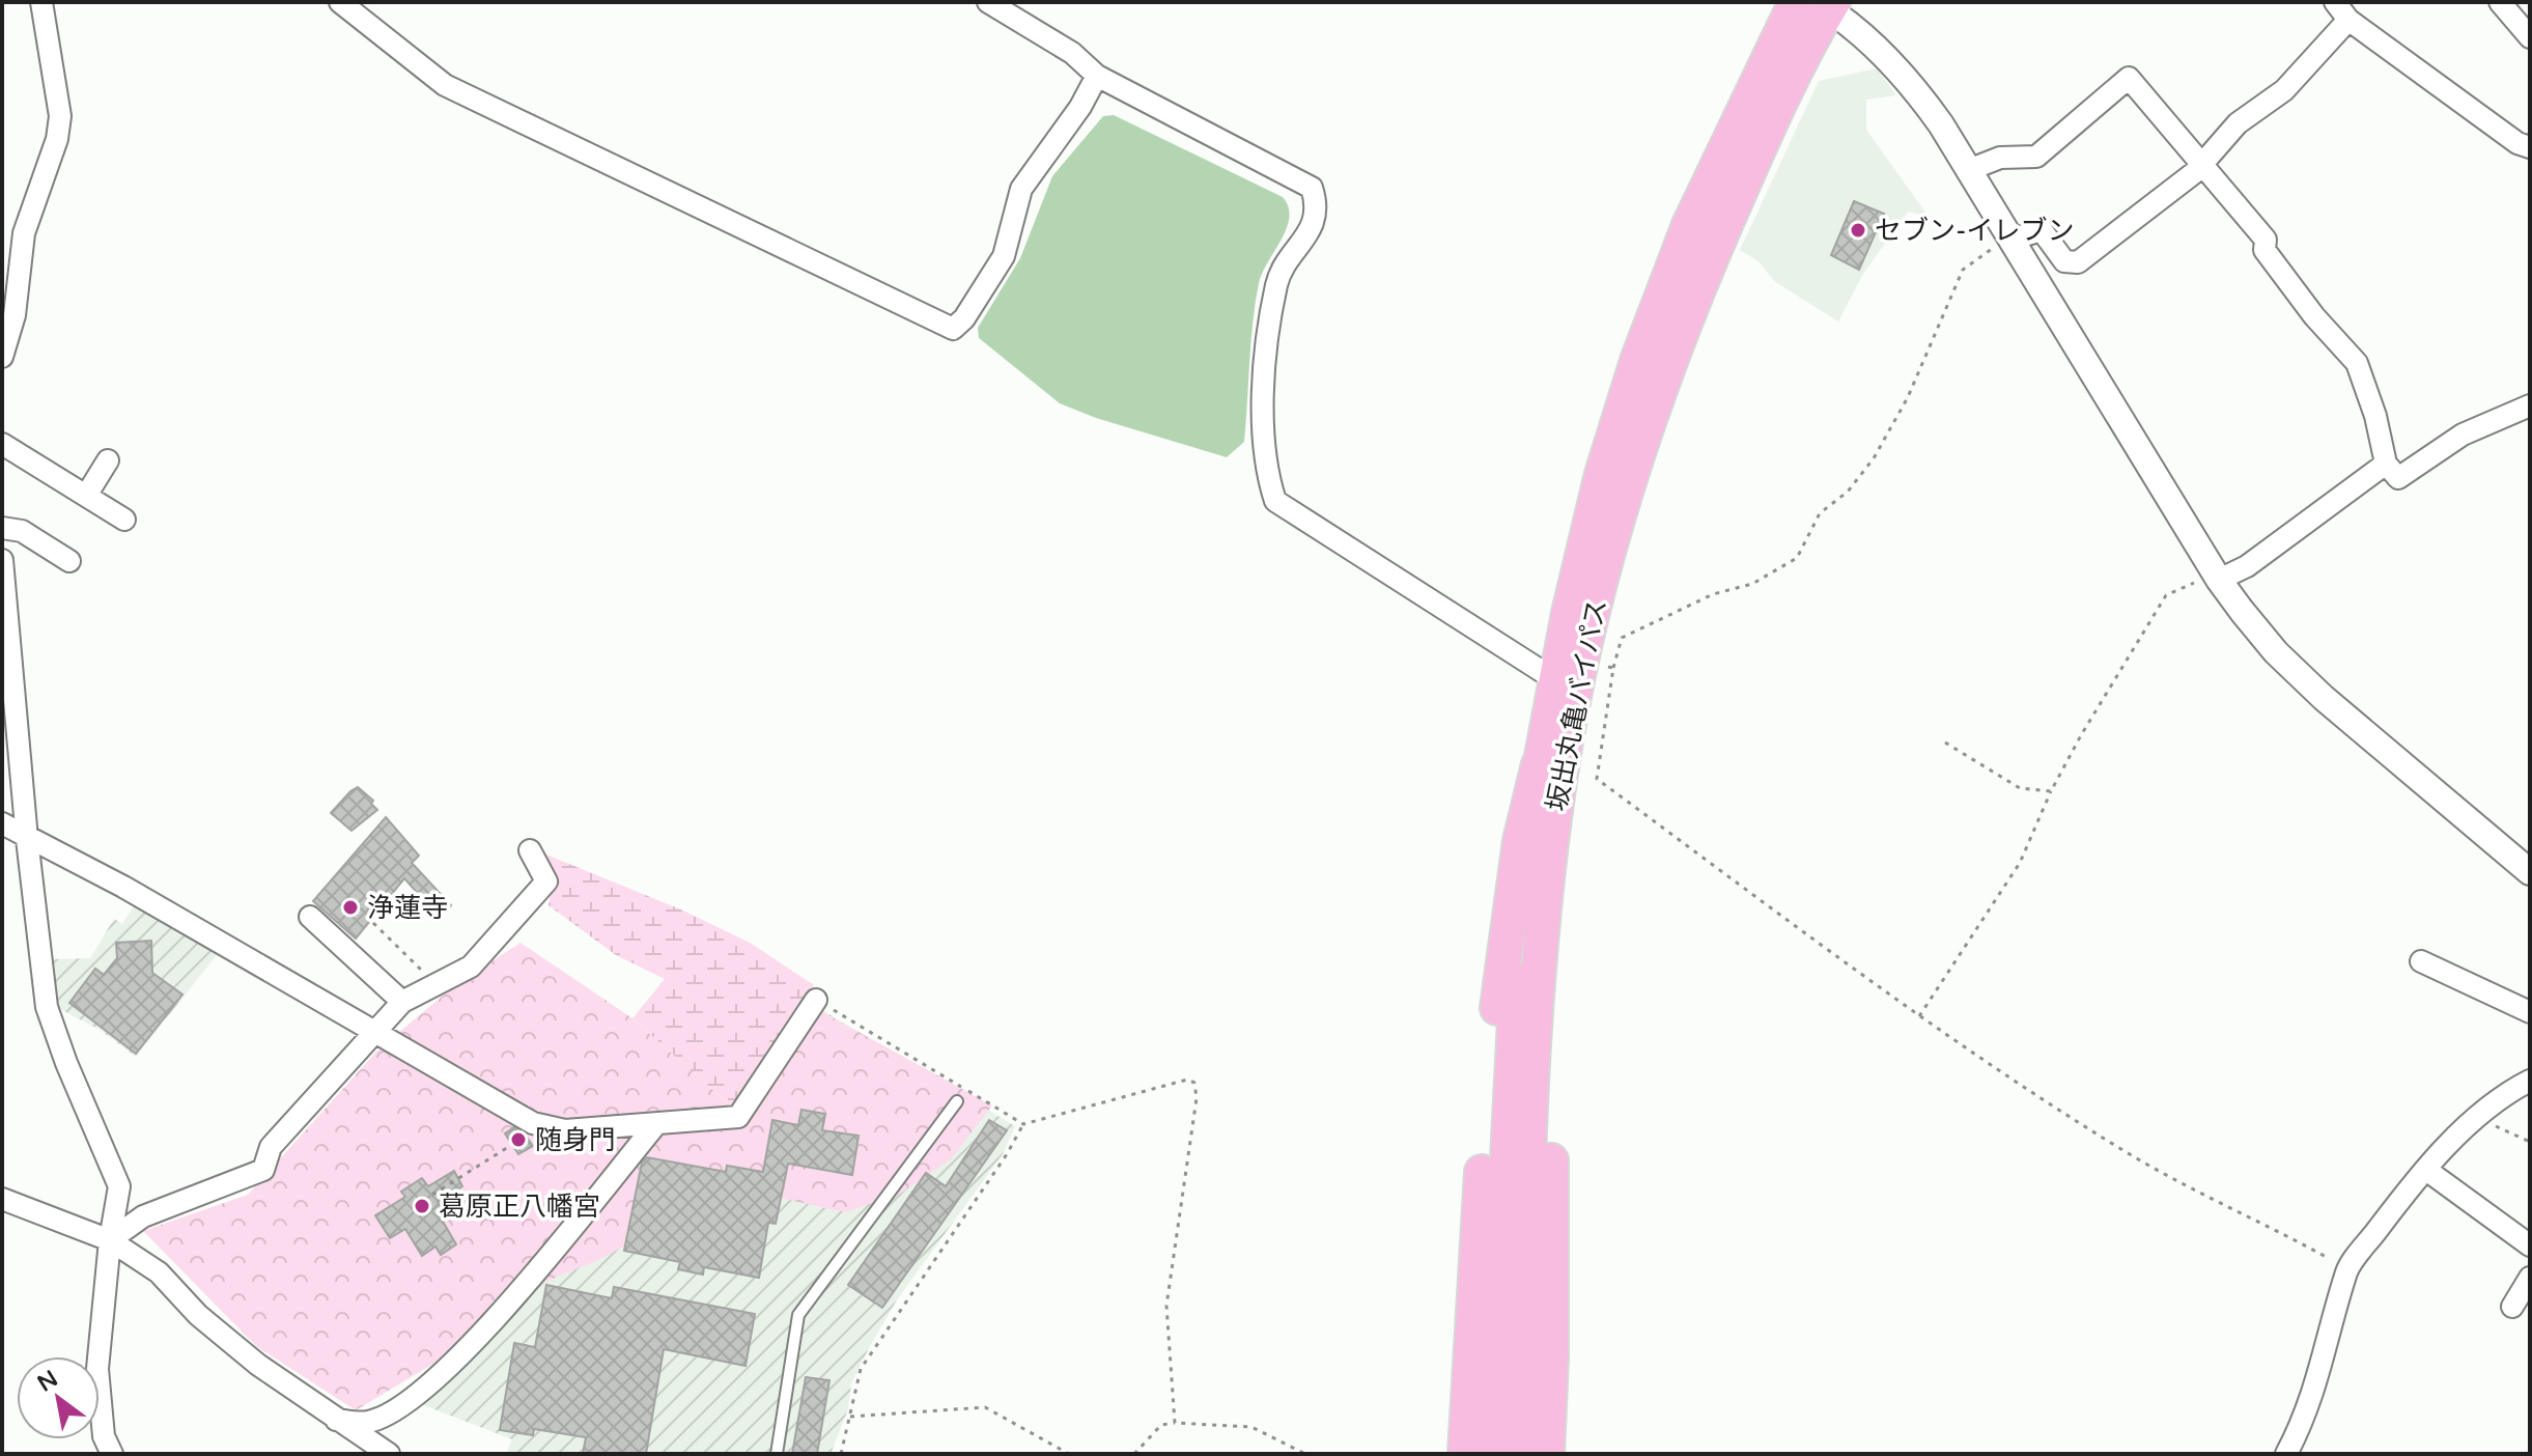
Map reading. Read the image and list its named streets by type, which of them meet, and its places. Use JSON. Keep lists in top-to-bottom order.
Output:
{
  "streets": {
    "highway": ["坂出丸亀バイパス"]
  },
  "places": [
    "セブン-イレブン",
    "浄蓮寺",
    "随身門",
    "葛原正八幡宮"
  ],
  "north": "top left"
}
